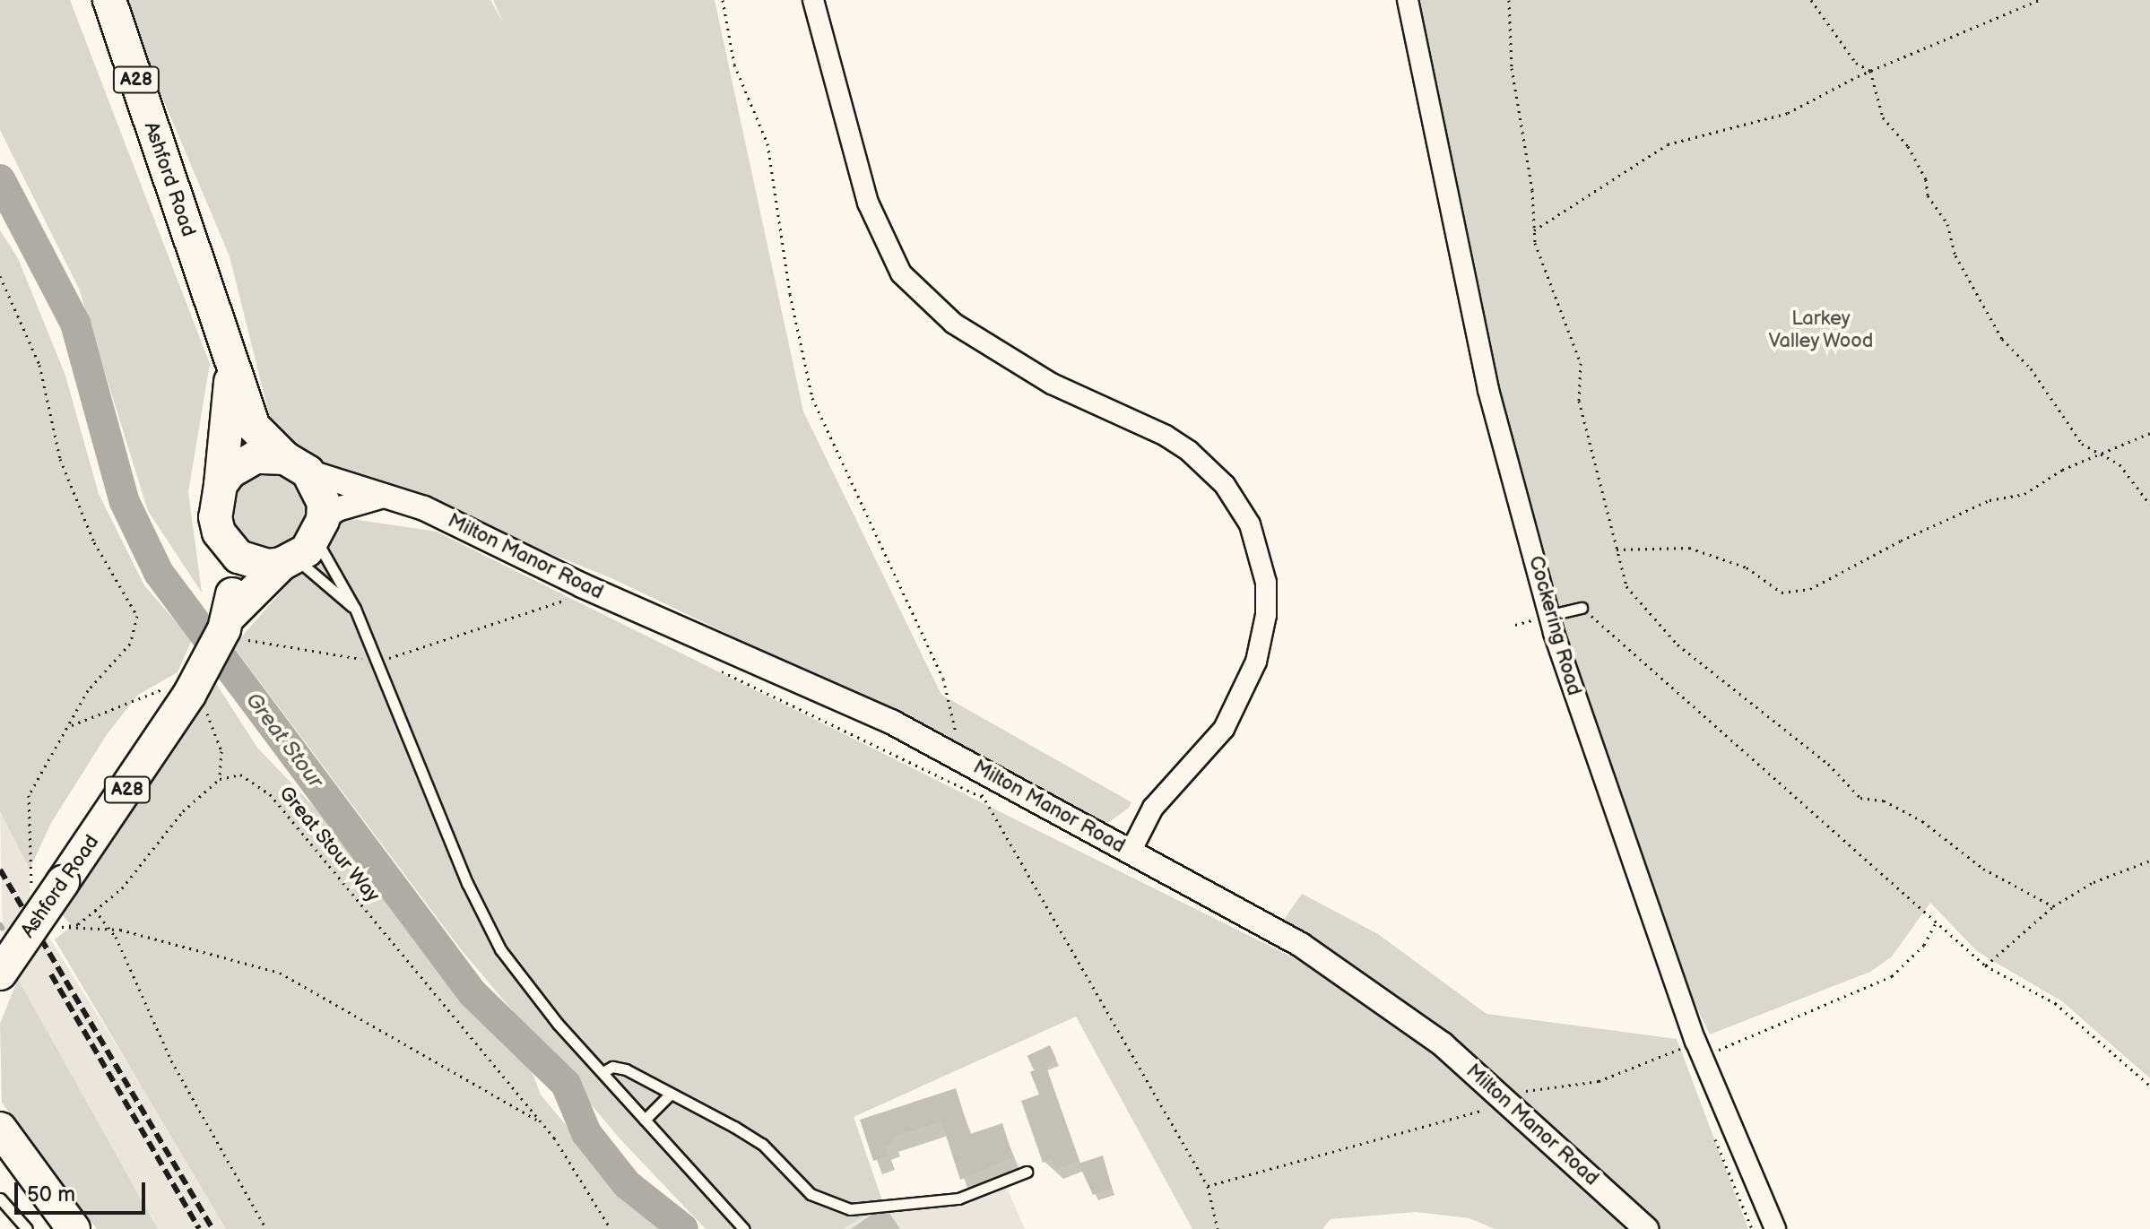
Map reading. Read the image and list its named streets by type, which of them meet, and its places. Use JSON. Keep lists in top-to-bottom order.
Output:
{
  "streets": {
    "highway": ["A28", "Ashford Road"],
    "street": ["Milton Manor Road", "Cockering Road"],
    "path": ["Great Stour Way"]
  },
  "crossings": [
    ["Ashford Road", "Milton Manor Road"]
  ],
  "water": ["Great Stour"],
  "parks": ["Larkey Valley Wood"],
  "scale_bar": "50 m"
}
